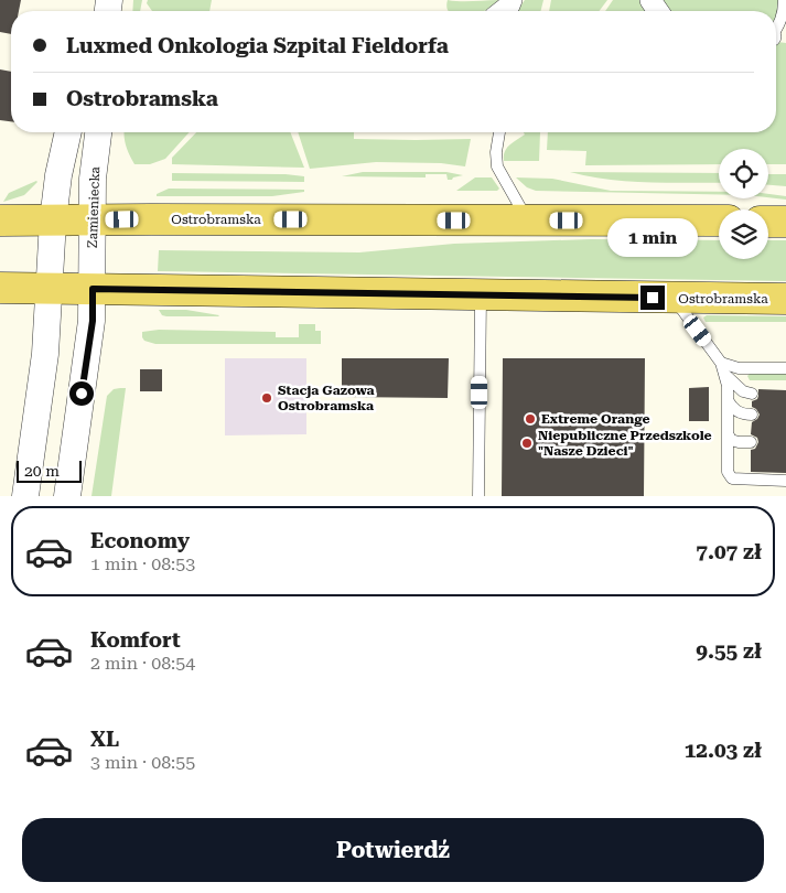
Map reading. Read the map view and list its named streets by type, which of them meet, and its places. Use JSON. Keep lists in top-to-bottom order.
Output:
{
  "streets": {
    "main road": ["Ostrobramska"],
    "street": ["Zamieniecka"]
  },
  "crossings": [
    ["Zamieniecka", "Ostrobramska"]
  ],
  "places": ["Stacja Gazowa Ostrobramska", "Extreme Orange", "Niepubliczne Przedszkole \"Nasze Dzieci\""],
  "scale_bar": "20 m",
  "page": {
    "banner": ["Luxmed Onkologia Szpital Fieldorfa", "Ostrobramska"],
    "bubble": "1 min",
    "scale": "20 m",
    "list": [
      {
        "name": "Economy",
        "note": "1 min · 08:53",
        "value": "7.07 zł"
      },
      {
        "name": "Komfort",
        "note": "2 min · 08:54",
        "value": "9.55 zł"
      },
      {
        "name": "XL",
        "note": "3 min · 08:55",
        "value": "12.03 zł"
      }
    ],
    "buttons": "Potwierdź"
  }
}
